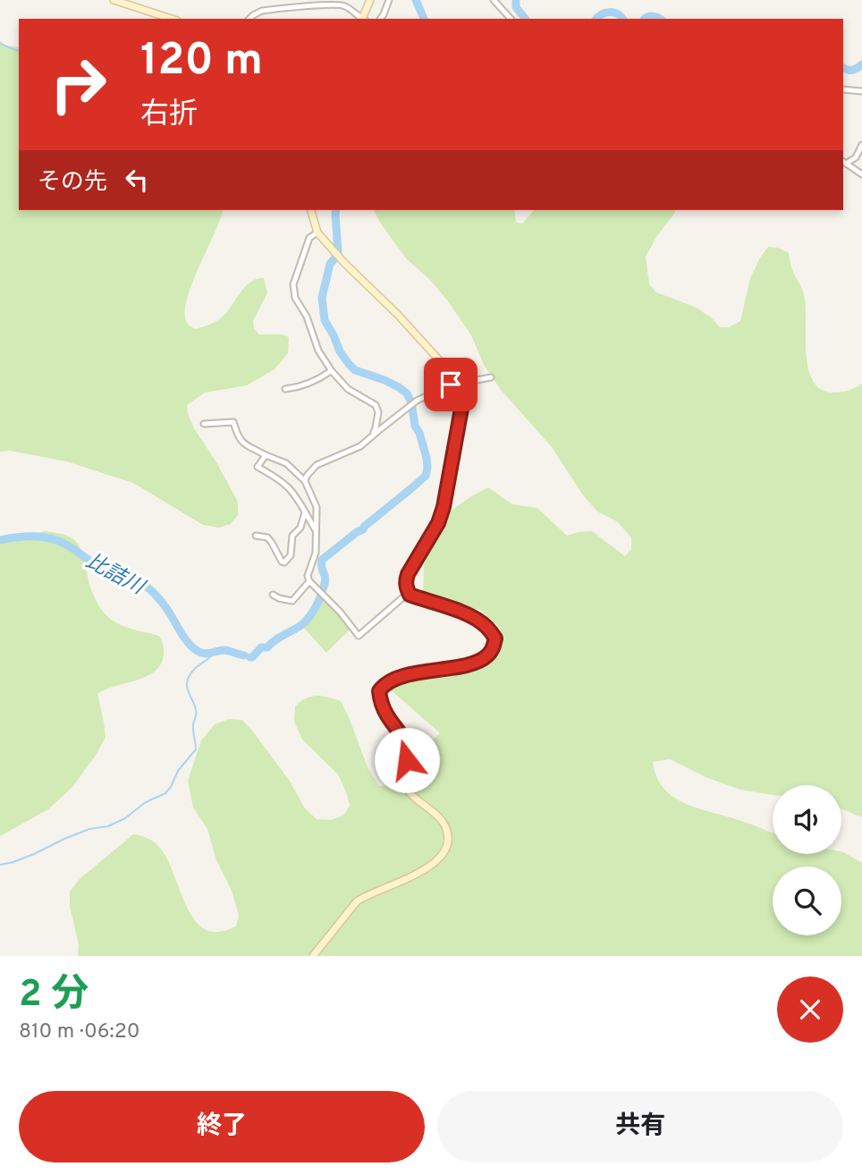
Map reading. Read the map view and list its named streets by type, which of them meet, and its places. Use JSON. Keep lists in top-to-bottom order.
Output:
{
  "water": ["比詰川"],
  "page": {
    "turn": ["120 m", "右折"],
    "then": "その先",
    "heading": ["2 分", "810 m · 06:20"],
    "buttons": ["終了", "共有"]
  }
}
